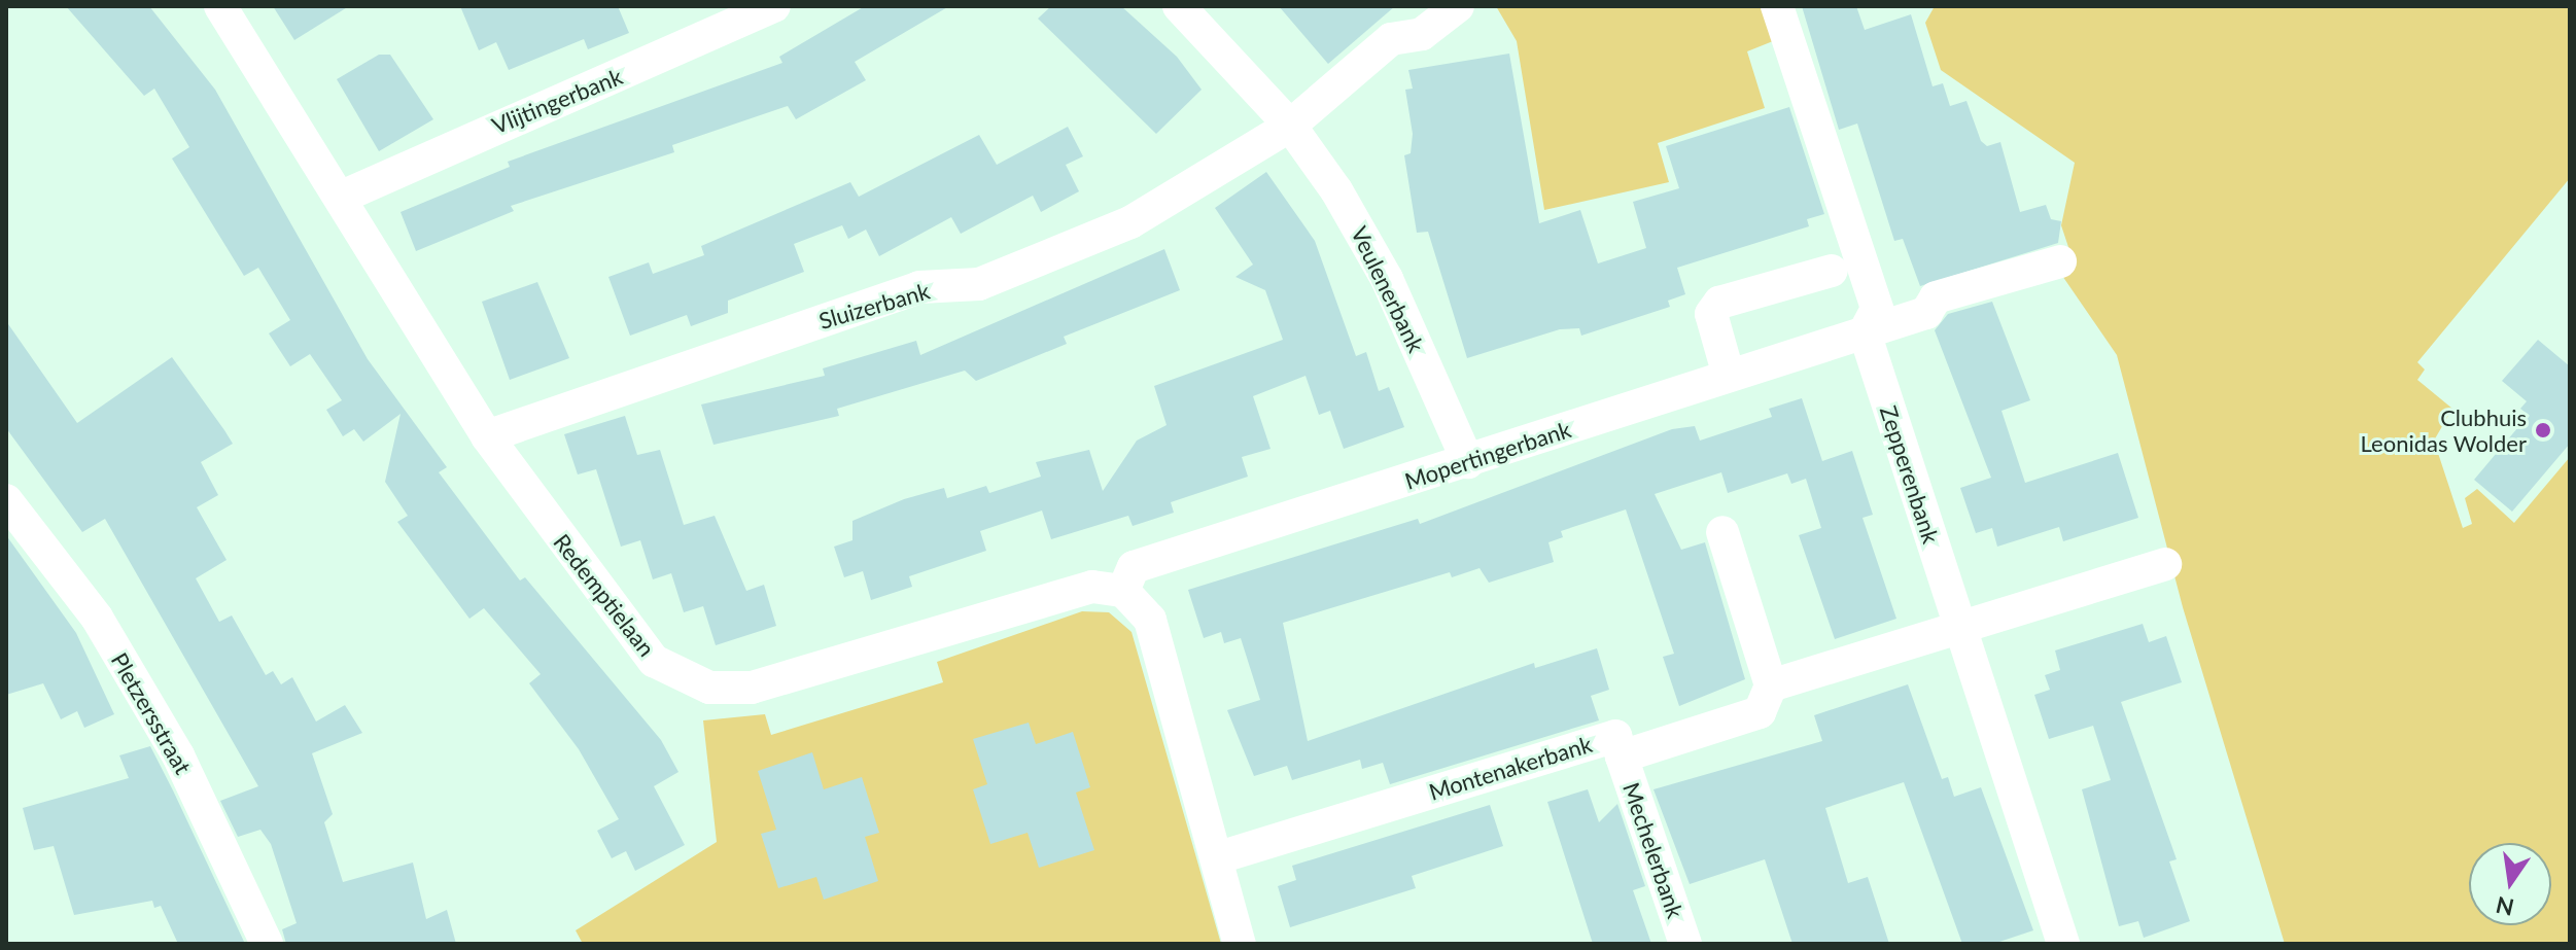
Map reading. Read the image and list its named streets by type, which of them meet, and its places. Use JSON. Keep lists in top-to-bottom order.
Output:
{
  "streets": {
    "street": [
      "Vlijtingerbank",
      "Veulenerbank",
      "Sluizerbank",
      "Mopertingerbank",
      "Zepperenbank",
      "Redemptielaan",
      "Pletzersstraat",
      "Montenakerbank",
      "Mechelerbank"
    ]
  },
  "crossings": [
    ["Vlijtingerbank", "Redemptielaan"],
    ["Veulenerbank", "Sluizerbank"],
    ["Veulenerbank", "Mopertingerbank"],
    ["Sluizerbank", "Redemptielaan"],
    ["Mopertingerbank", "Zepperenbank"],
    ["Mopertingerbank", "Redemptielaan"],
    ["Montenakerbank", "Mechelerbank"]
  ],
  "places": ["Clubhuis Leonidas Wolder"],
  "north": "bottom"
}
